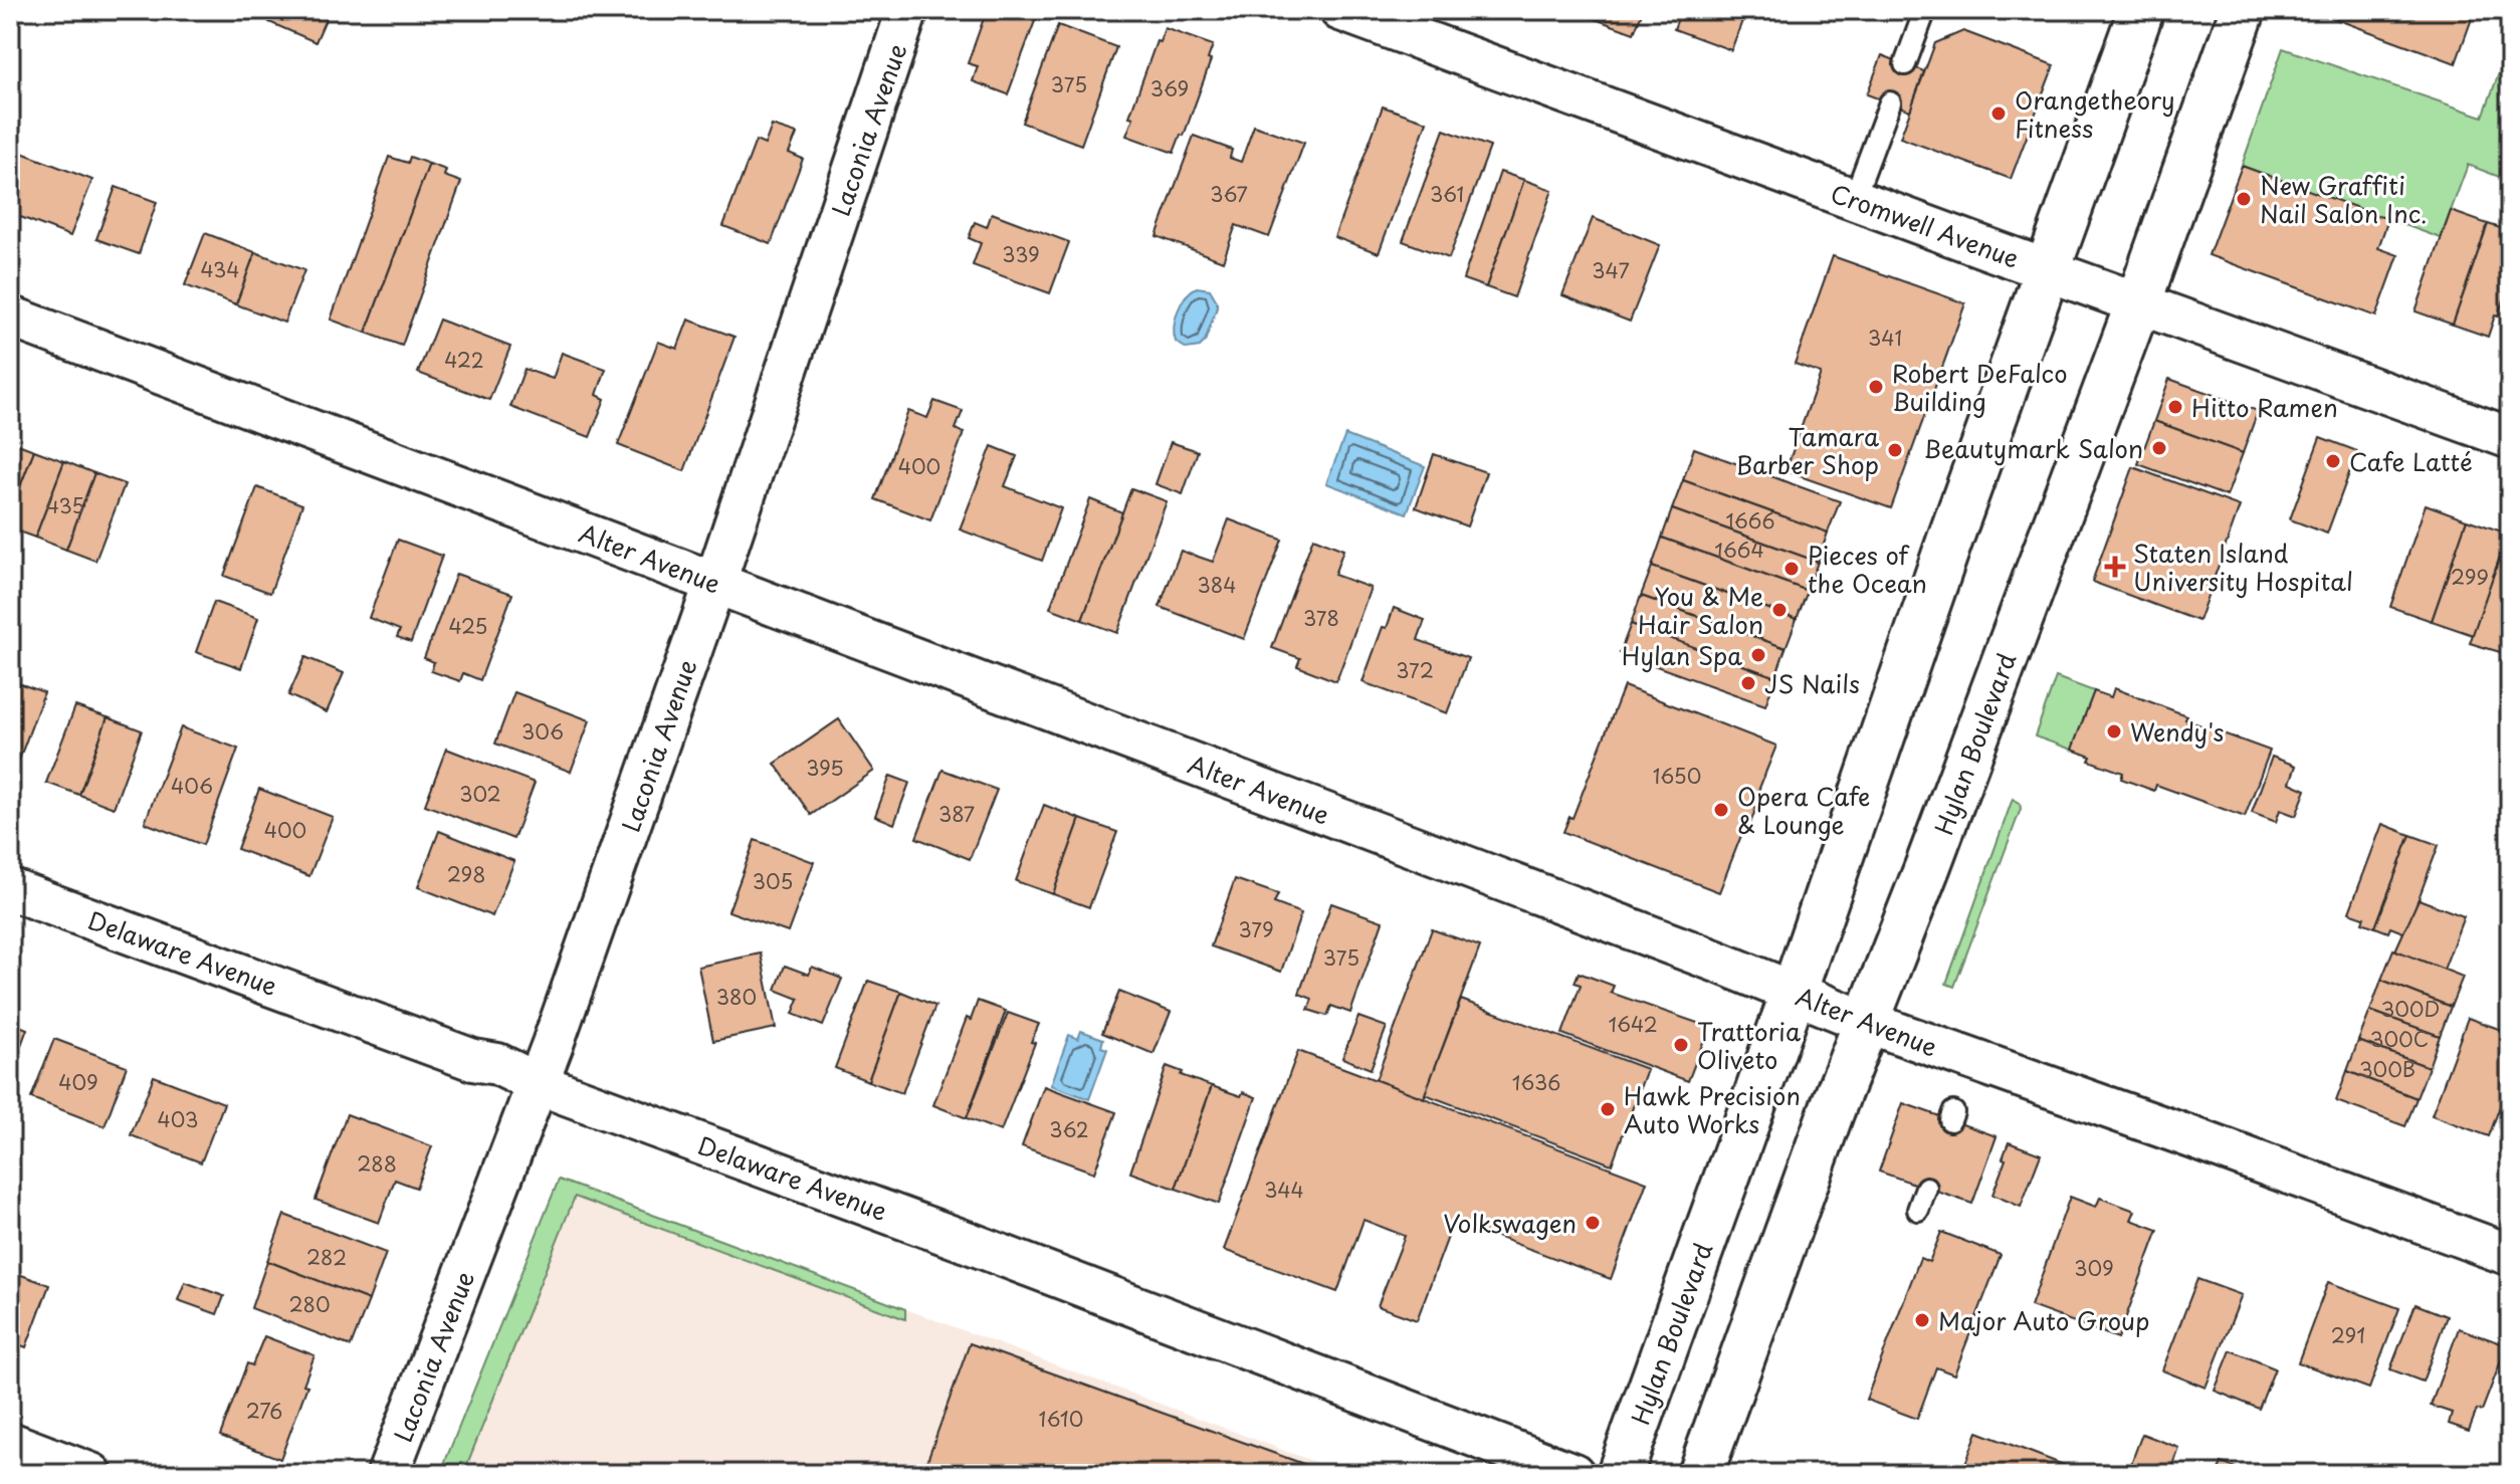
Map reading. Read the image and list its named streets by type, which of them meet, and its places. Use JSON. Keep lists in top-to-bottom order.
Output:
{
  "streets": {
    "main road": ["Hylan Boulevard"],
    "street": [
      "Laconia Avenue",
      "Cromwell Avenue",
      "Alter Avenue",
      "Delaware Avenue"
    ]
  },
  "crossings": [
    ["Laconia Avenue", "Alter Avenue"],
    ["Laconia Avenue", "Delaware Avenue"],
    ["Cromwell Avenue", "Hylan Boulevard"],
    ["Alter Avenue", "Hylan Boulevard"]
  ],
  "places": {
    "other": [
      "Orangetheory Fitness",
      "New Graffiti Nail Salon Inc.",
      "Robert DeFalco Building",
      "Hitto Ramen",
      "Beautymark Salon",
      "Tamara Barber Shop",
      "Cafe Latté",
      "Pieces of the Ocean",
      "You & Me Hair Salon",
      "Hylan Spa",
      "JS Nails",
      "Wendy's",
      "Opera Cafe & Lounge",
      "Trattoria Oliveto",
      "Hawk Precision Auto Works",
      "Volkswagen",
      "Major Auto Group"
    ],
    "health": ["Staten Island University Hospital"]
  },
  "house_numbers": [
    "375",
    "369",
    "367",
    "361",
    "339",
    "434",
    "347",
    "341",
    "422",
    "400",
    "435",
    "1666",
    "1664",
    "299",
    "384",
    "378",
    "425",
    "372",
    "306",
    "395",
    "1650",
    "406",
    "302",
    "387",
    "400",
    "298",
    "305",
    "379",
    "375",
    "380",
    "300D",
    "1642",
    "300C",
    "300B",
    "409",
    "1636",
    "403",
    "362",
    "288",
    "344",
    "282",
    "309",
    "280",
    "291",
    "276",
    "1610"
  ]
}
